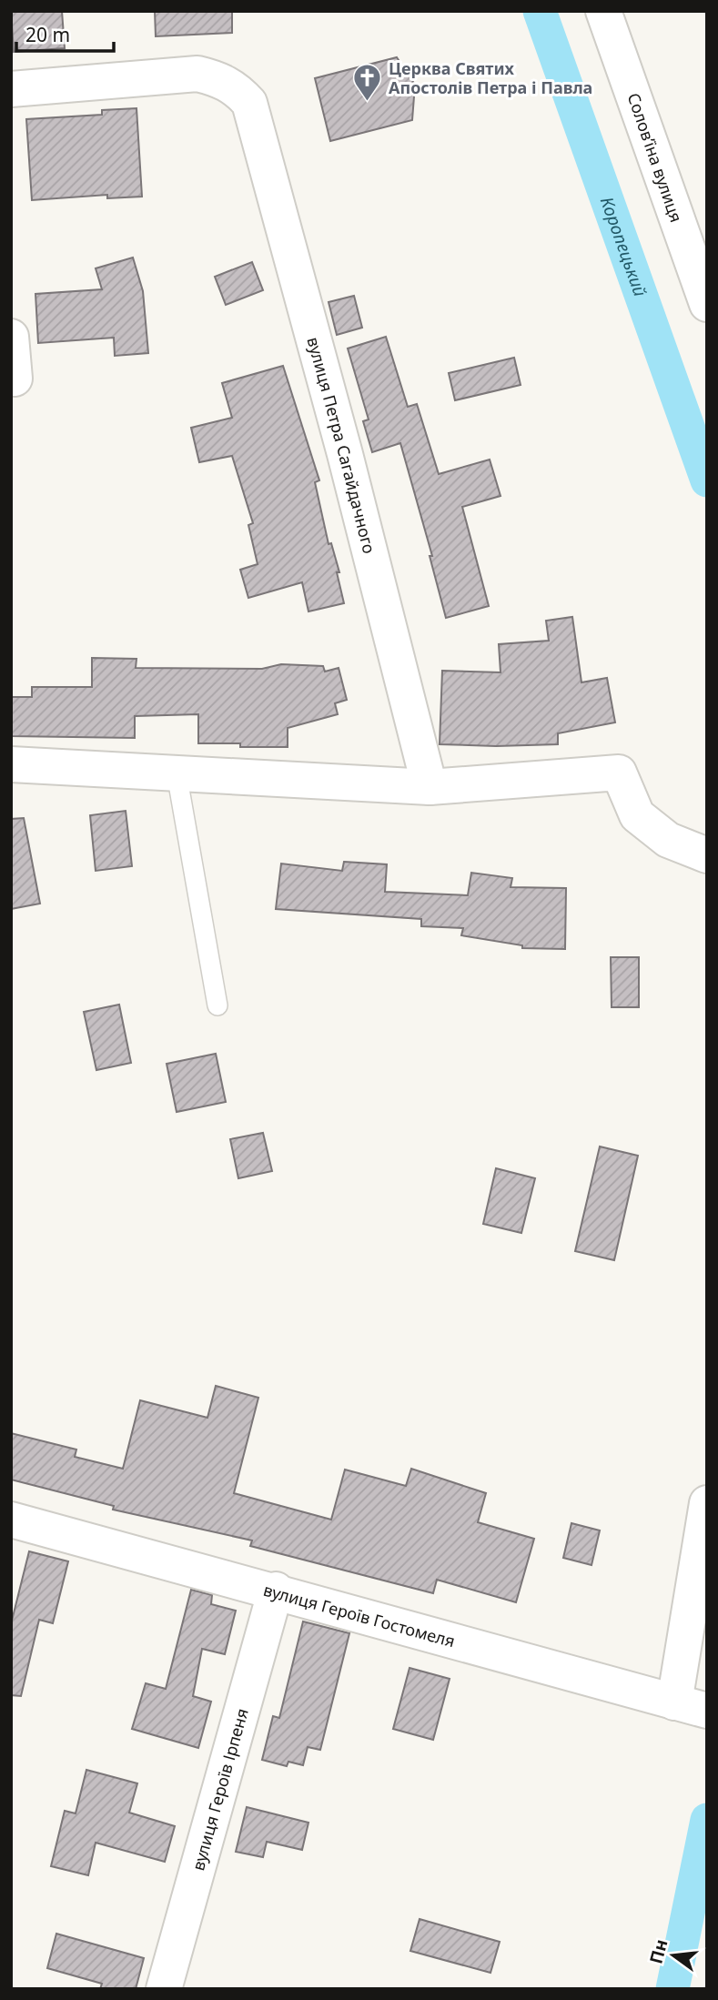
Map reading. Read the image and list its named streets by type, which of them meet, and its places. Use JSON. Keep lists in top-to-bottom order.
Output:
{
  "streets": {
    "street": [
      "Соловʼїна вулиця",
      "вулиця Петра Сагайдачного",
      "вулиця Героїв Гостомеля",
      "вулиця Героїв Ірпеня"
    ]
  },
  "crossings": [
    ["вулиця Героїв Гостомеля", "вулиця Героїв Ірпеня"]
  ],
  "water": ["Коропецький"],
  "places": {
    "church": ["Церква Святих Апостолів Петра і Павла"]
  },
  "scale_bar": "20 m",
  "north": "left"
}
